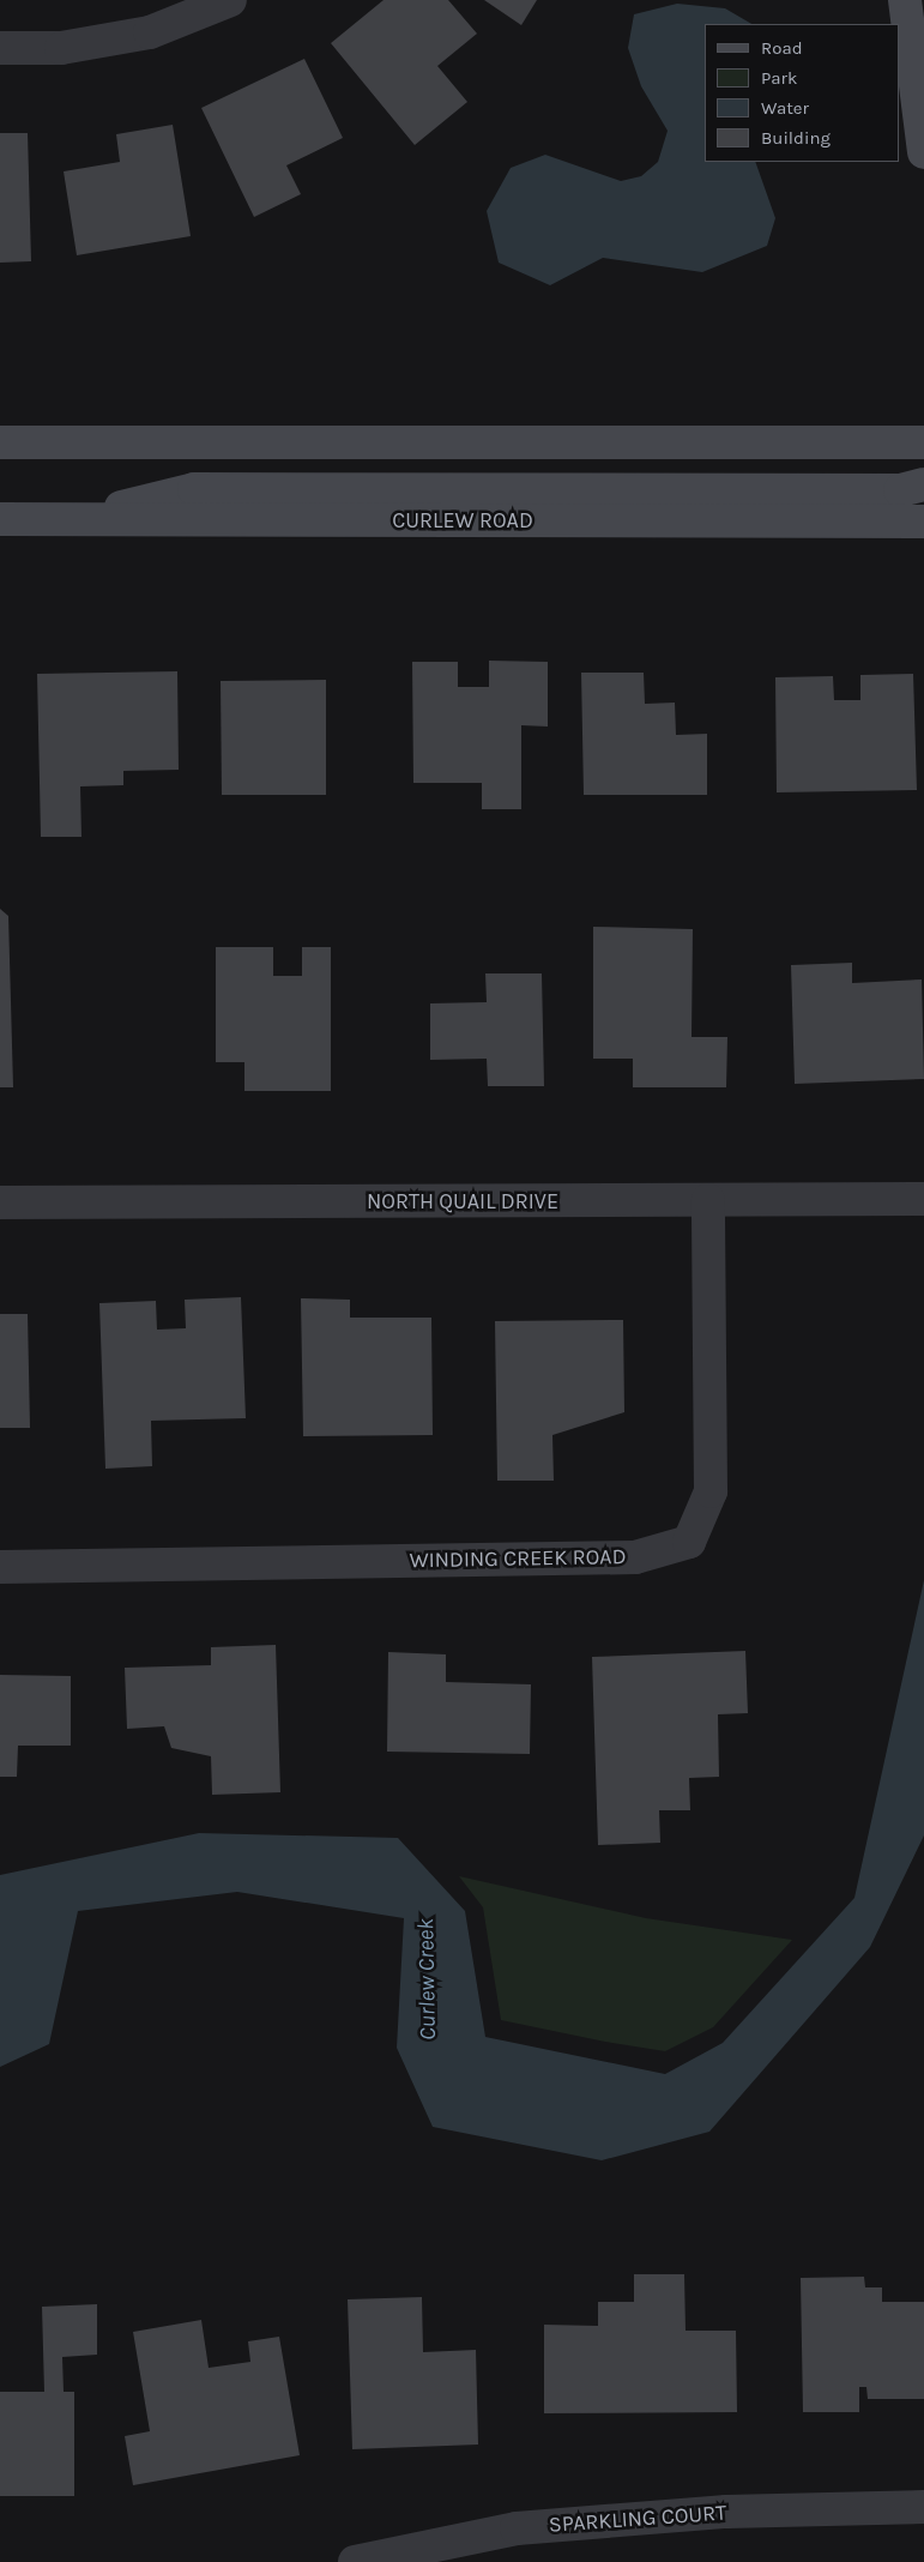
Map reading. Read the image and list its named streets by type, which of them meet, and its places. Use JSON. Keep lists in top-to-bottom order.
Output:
{
  "streets": {
    "main road": ["CURLEW ROAD"],
    "street": ["NORTH QUAIL DRIVE", "WINDING CREEK ROAD", "SPARKLING COURT"]
  },
  "crossings": [
    ["NORTH QUAIL DRIVE", "WINDING CREEK ROAD"]
  ],
  "water": ["Curlew Creek"],
  "legend": [
    "Road",
    "Park",
    "Water",
    "Building"
  ]
}
